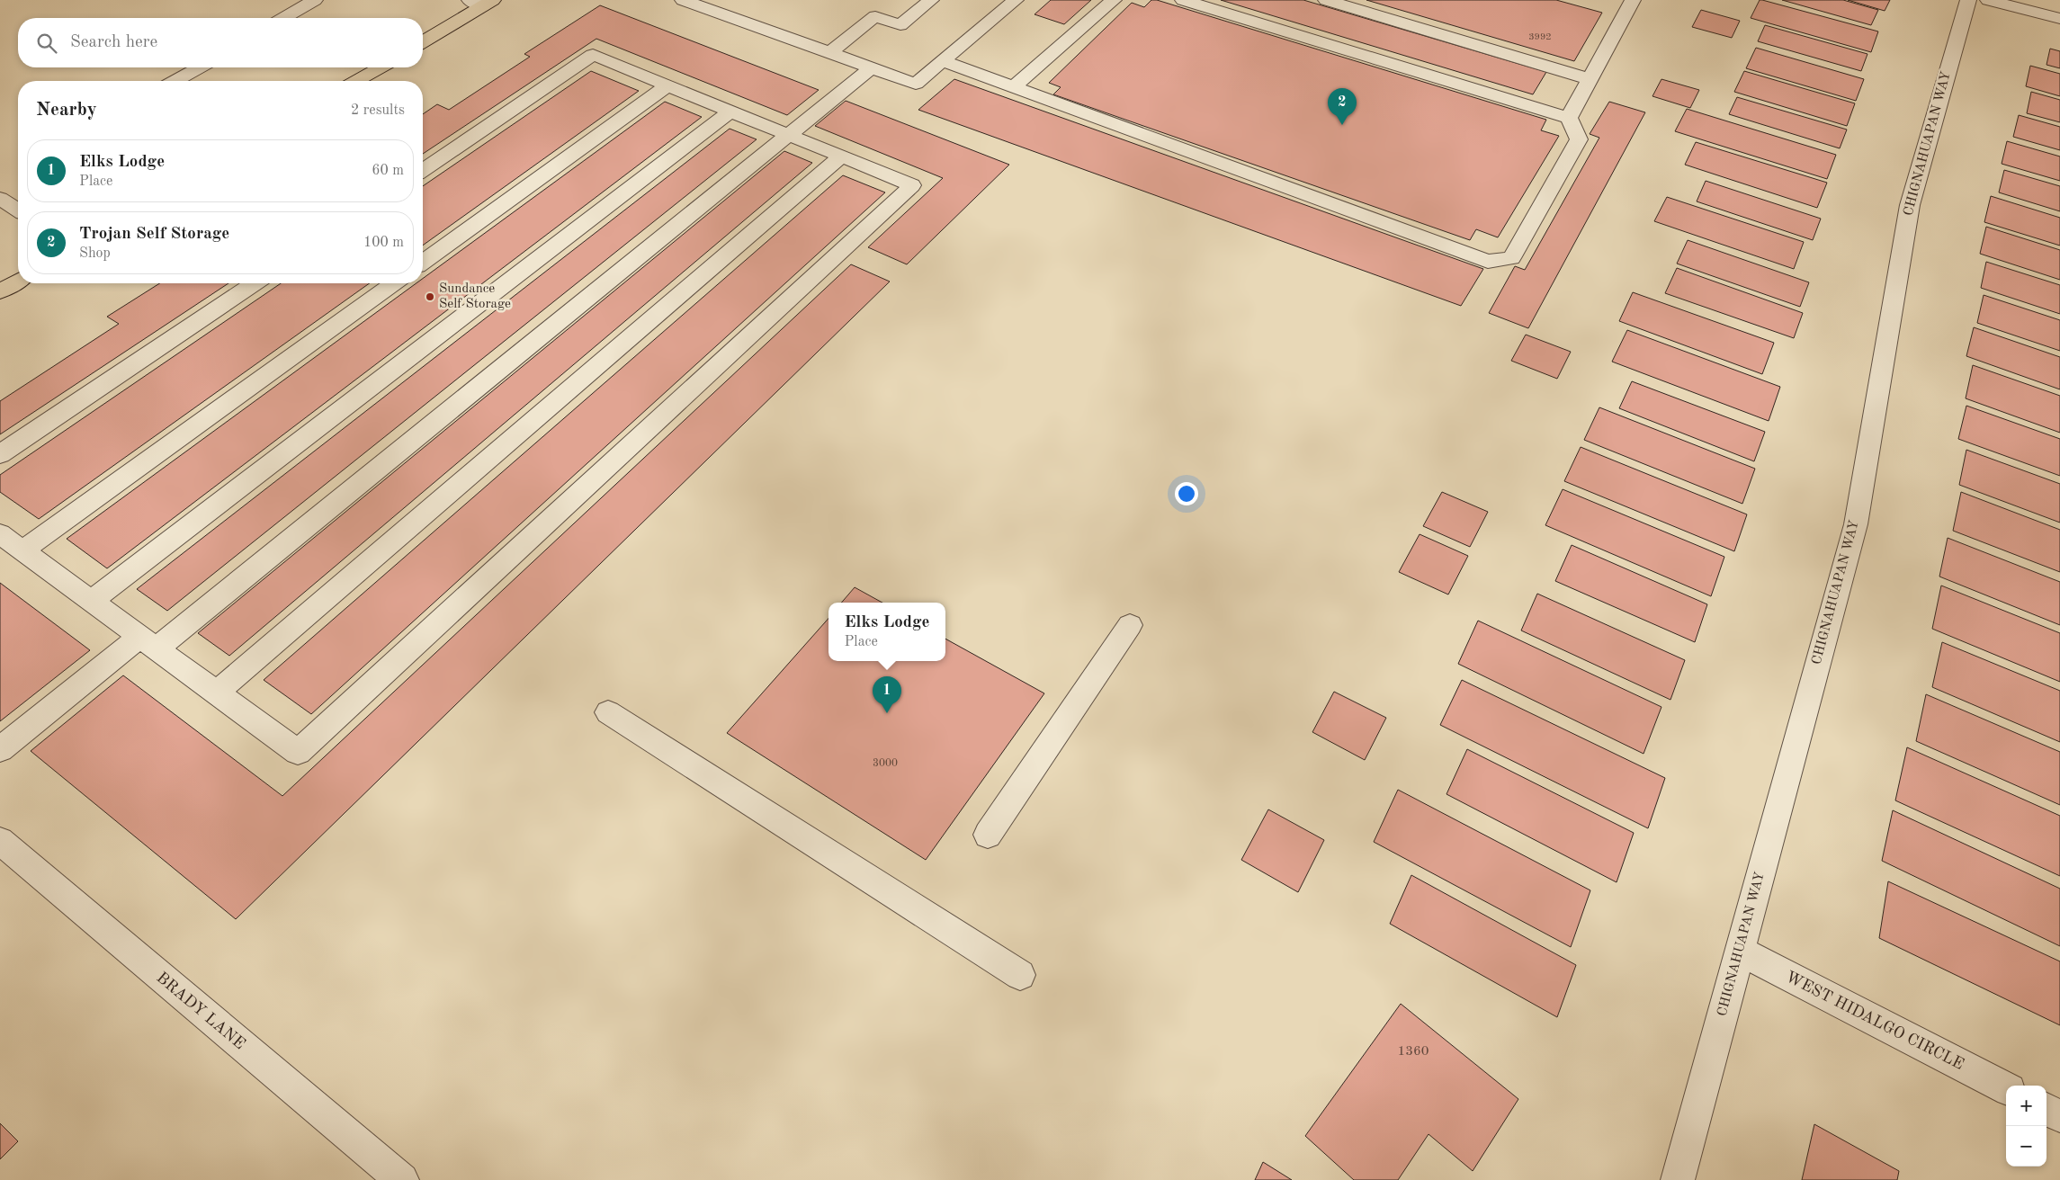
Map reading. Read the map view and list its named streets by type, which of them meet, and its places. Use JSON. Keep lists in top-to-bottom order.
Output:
{
  "streets": {
    "street": ["CHIGNAHUAPAN WAY", "BRADY LANE", "WEST HIDALGO CIRCLE"]
  },
  "crossings": [
    ["CHIGNAHUAPAN WAY", "WEST HIDALGO CIRCLE"]
  ],
  "places": ["Sundance Self Storage"],
  "house_numbers": ["3992", "3000", "1360"],
  "page": {
    "search": "Search here",
    "heading": ["Nearby", "2 results"],
    "pins": ["2", "1"],
    "list": [
      {
        "mark": "1",
        "name": "Elks Lodge",
        "note": "Place",
        "value": "60 m"
      },
      {
        "mark": "2",
        "name": "Trojan Self Storage",
        "note": "Shop",
        "value": "100 m"
      }
    ],
    "popup": ["Elks Lodge", "Place"],
    "map_buttons": ["+", "−"]
  }
}
